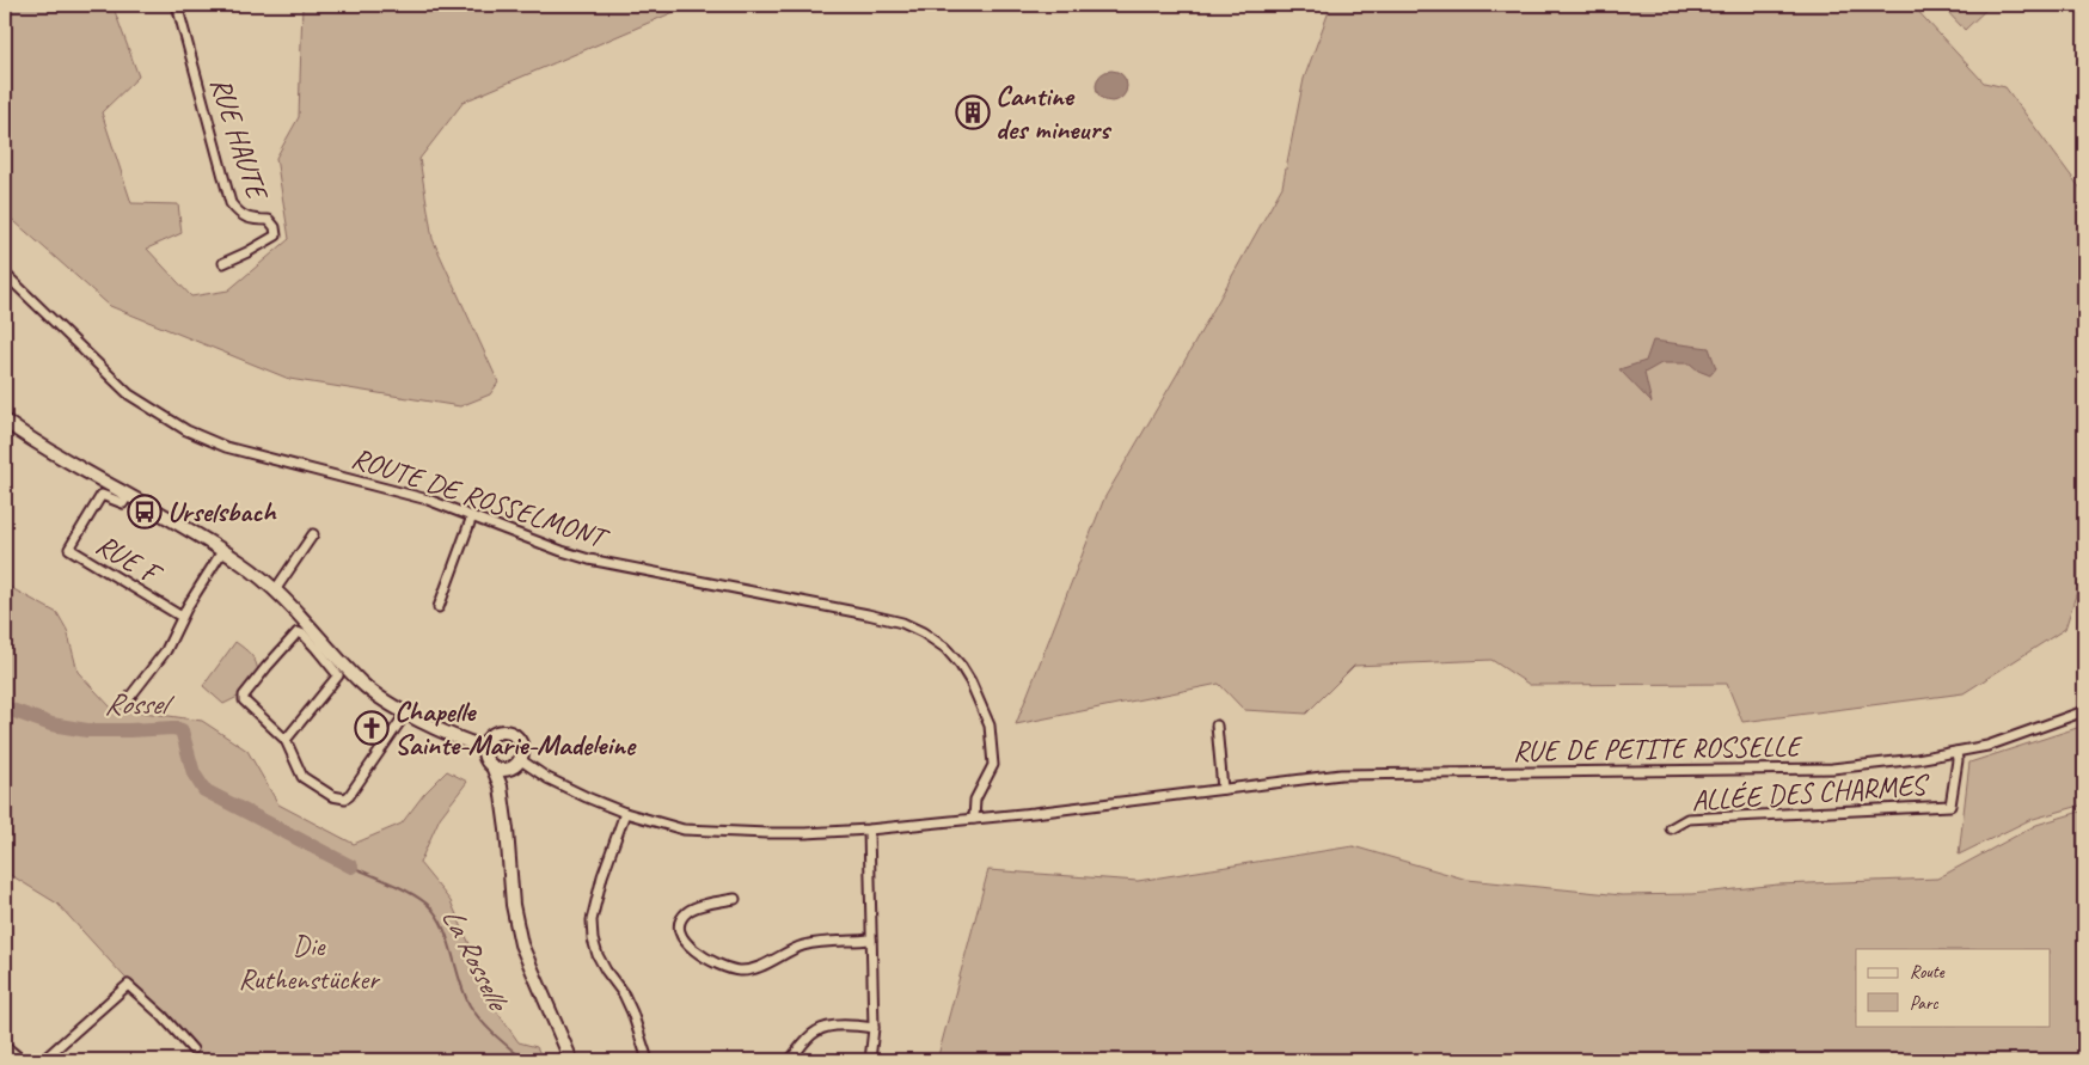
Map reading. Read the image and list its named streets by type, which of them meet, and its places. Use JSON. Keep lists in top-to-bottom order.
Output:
{
  "streets": {
    "street": [
      "RUE HAUTE",
      "ROUTE DE ROSSELMONT",
      "RUE F",
      "RUE DE PETITE ROSSELLE",
      "ALLÉE DES CHARMES"
    ]
  },
  "crossings": [
    ["ROUTE DE ROSSELMONT", "RUE DE PETITE ROSSELLE"],
    ["RUE DE PETITE ROSSELLE", "ALLÉE DES CHARMES"]
  ],
  "water": ["Rossel", "La Rosselle"],
  "parks": ["Die Ruthenstücker"],
  "places": {
    "building": ["Cantine des mineurs"],
    "bus stop": ["Urselsbach"],
    "church": ["Chapelle Sainte-Marie-Madeleine"]
  },
  "legend": ["Route", "Parc"]
}
